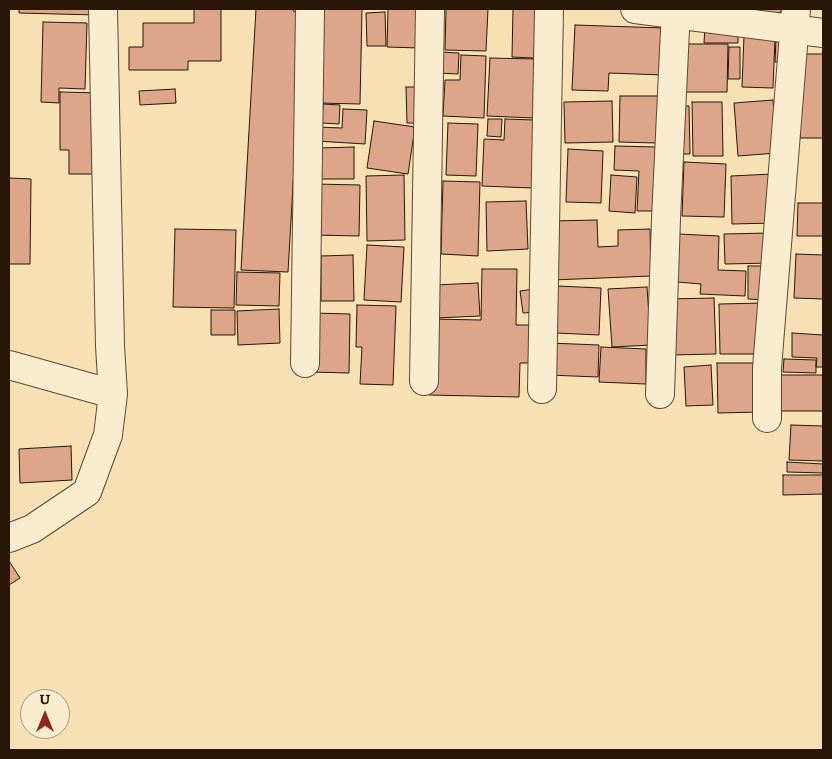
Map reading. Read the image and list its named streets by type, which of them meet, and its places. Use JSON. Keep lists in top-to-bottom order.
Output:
{
  "north": "top"
}
